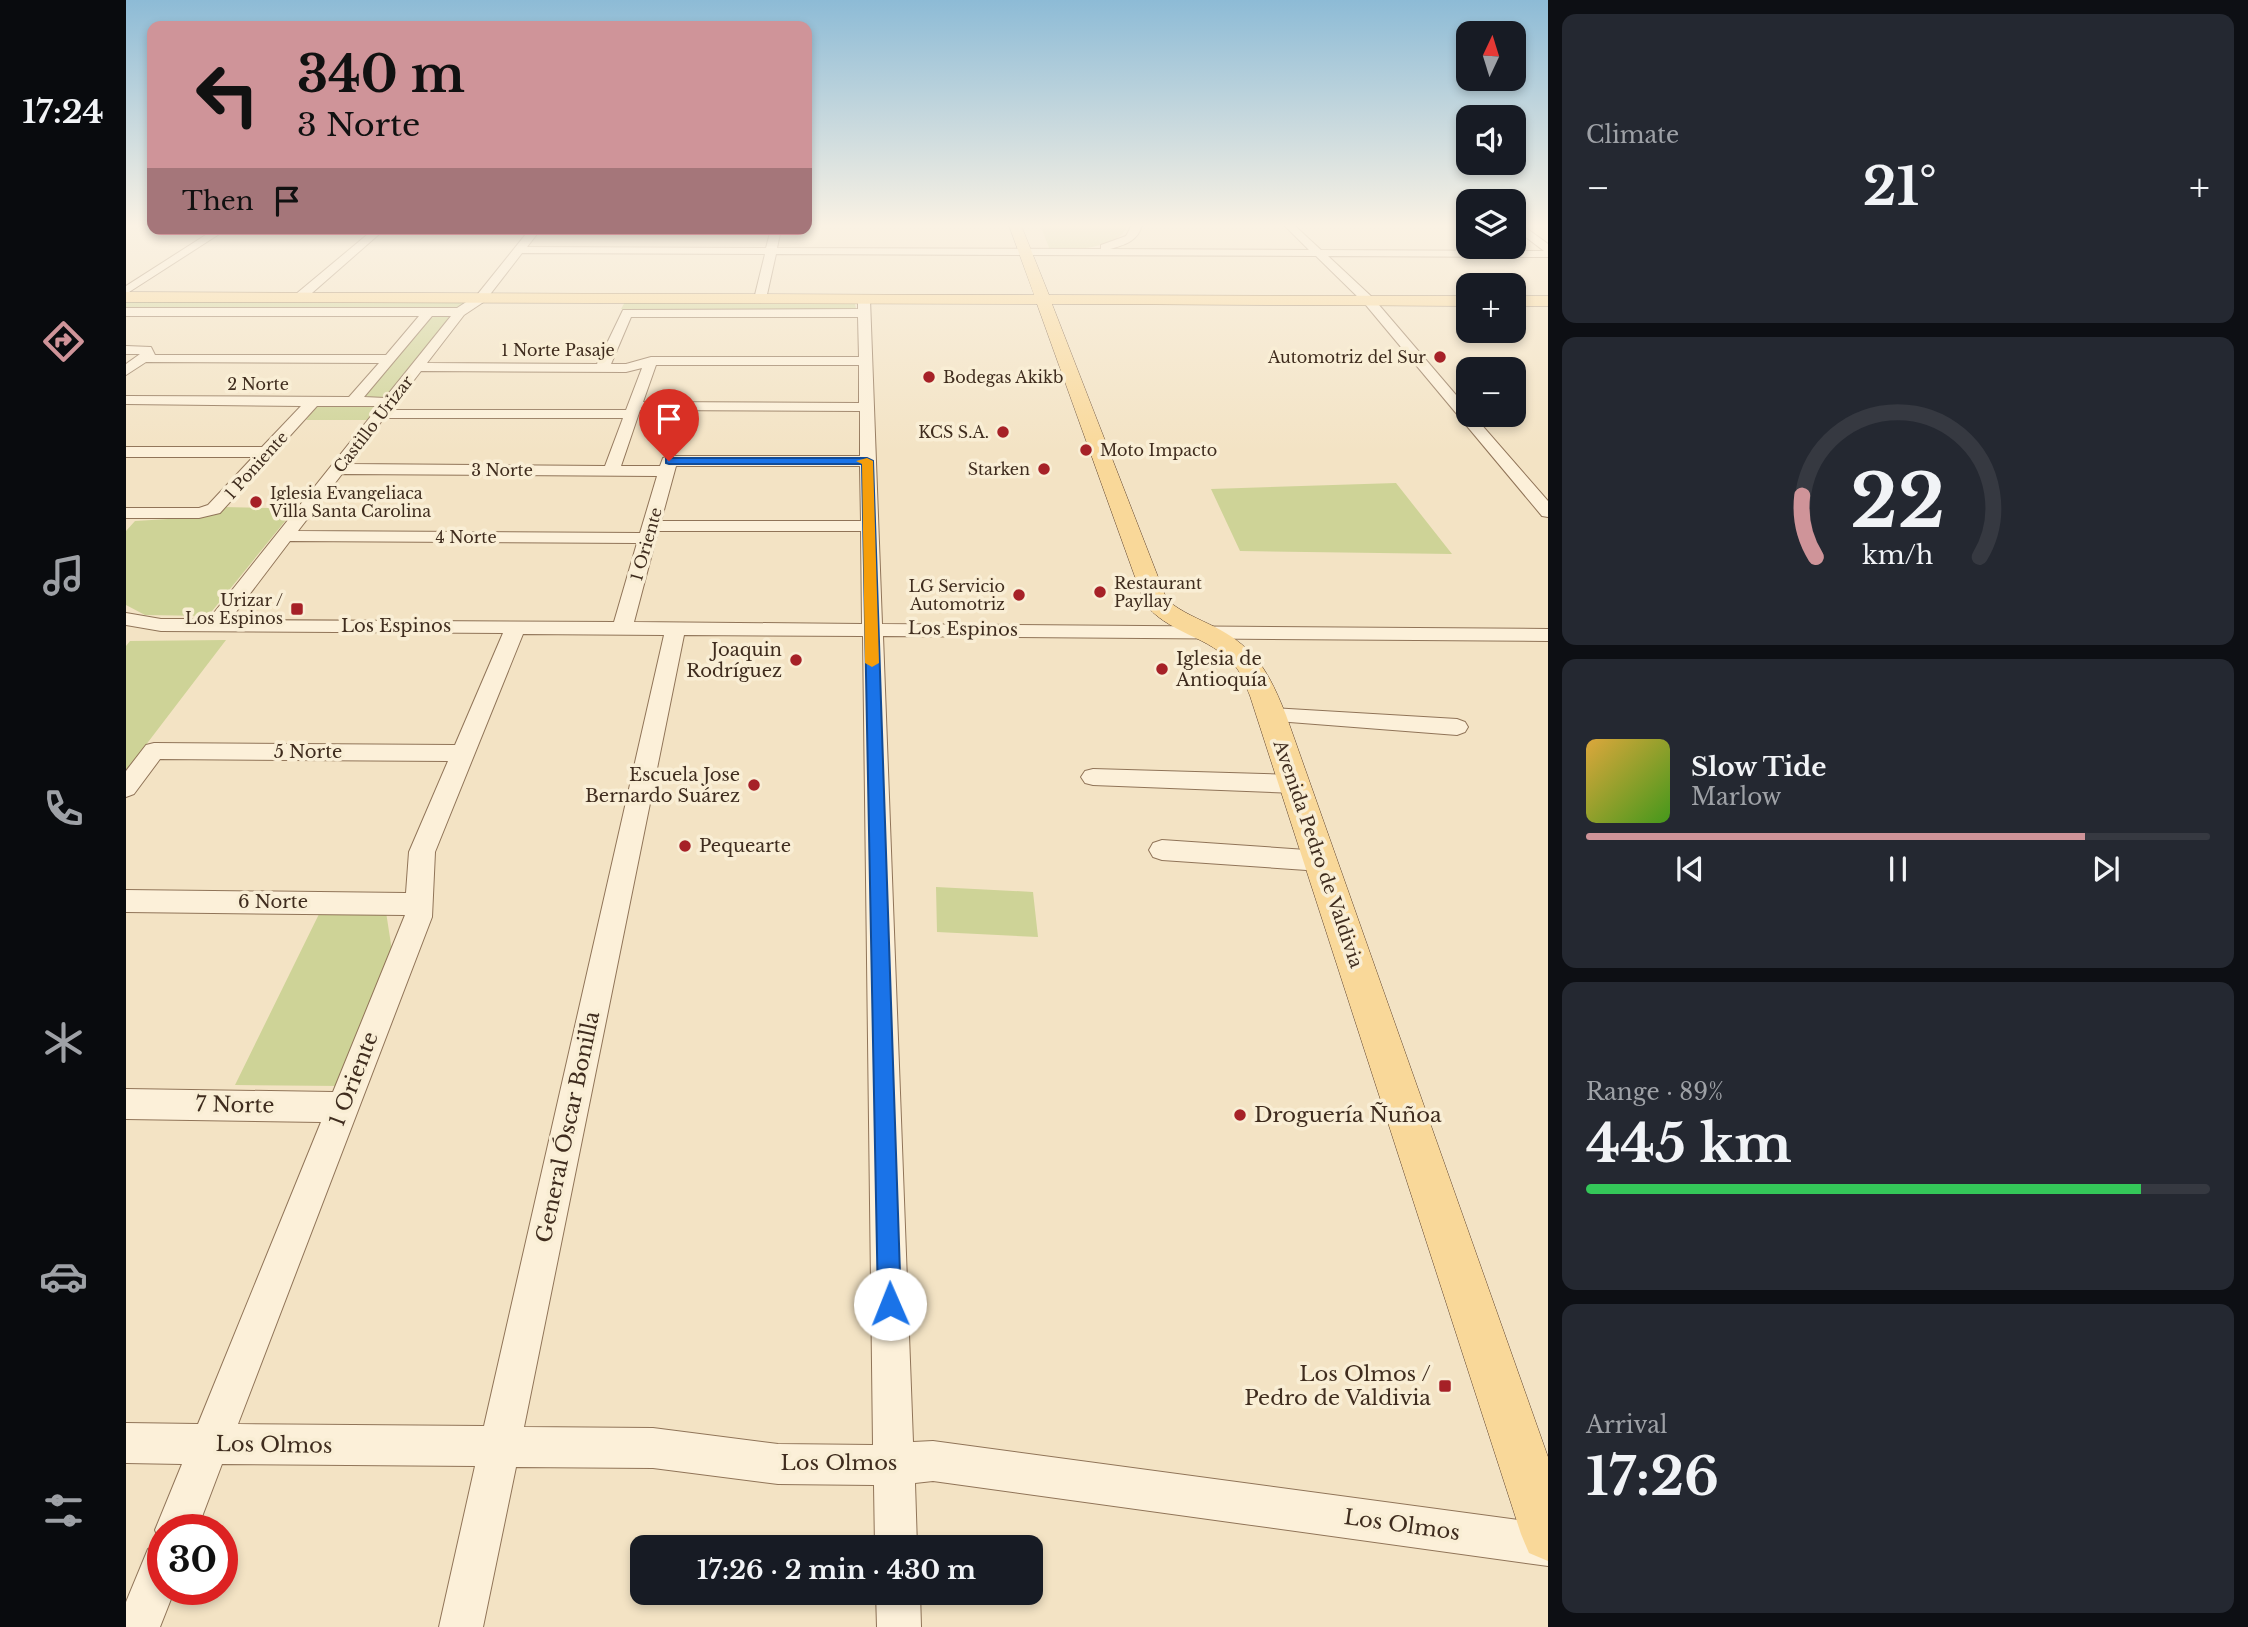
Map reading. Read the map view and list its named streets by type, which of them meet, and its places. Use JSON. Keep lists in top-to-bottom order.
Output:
{
  "streets": {
    "main road": ["Avenida Pedro de Valdivia"],
    "street": [
      "1 Norte Pasaje",
      "2 Norte",
      "Castillo Urizar",
      "1 Poniente",
      "3 Norte",
      "4 Norte",
      "1 Oriente",
      "Los Espinos",
      "5 Norte",
      "6 Norte",
      "7 Norte",
      "General Óscar Bonilla",
      "Los Olmos"
    ]
  },
  "crossings": [
    ["1 Norte Pasaje", "Castillo Urizar"],
    ["2 Norte", "Castillo Urizar"],
    ["2 Norte", "1 Poniente"],
    ["Castillo Urizar", "3 Norte"],
    ["Castillo Urizar", "4 Norte"],
    ["Castillo Urizar", "Los Espinos"],
    ["3 Norte", "1 Oriente"],
    ["4 Norte", "1 Oriente"],
    ["1 Oriente", "Los Espinos"],
    ["1 Oriente", "5 Norte"],
    ["1 Oriente", "6 Norte"],
    ["1 Oriente", "7 Norte"],
    ["1 Oriente", "Los Olmos"],
    ["Los Espinos", "Avenida Pedro de Valdivia"],
    ["Los Espinos", "General Óscar Bonilla"],
    ["General Óscar Bonilla", "Los Olmos"]
  ],
  "places": {
    "other": [
      "Automotriz del Sur",
      "Bodegas Akikb",
      "KCS S.A.",
      "Moto Impacto",
      "Starken",
      "Iglesia Evangeliaca Villa Santa Carolina",
      "Restaurant Payllay",
      "LG Servicio Automotriz",
      "Joaquin Rodríguez",
      "Iglesia de Antioquía",
      "Escuela Jose Bernardo Suárez",
      "Pequearte",
      "Droguería Ñuñoa"
    ],
    "transit": ["Urizar / Los Espinos", "Los Olmos / Pedro de Valdivia"]
  },
  "north": "top",
  "page": {
    "tabs": "17:24",
    "tile": [
      "Climate",
      ["Range · 89%", "445 km"],
      ["Arrival", "17:26"]
    ],
    "map_buttons": ["+", "−"],
    "turn": ["340 m", "3 Norte"],
    "heat": ["−", "21°", "+"],
    "then": "Then",
    "song": ["Slow Tide", "Marlow"],
    "limit": "30",
    "trip": "17:26 · 2 min · 430 m",
    "gauge": ["22", "km/h"]
  }
}
